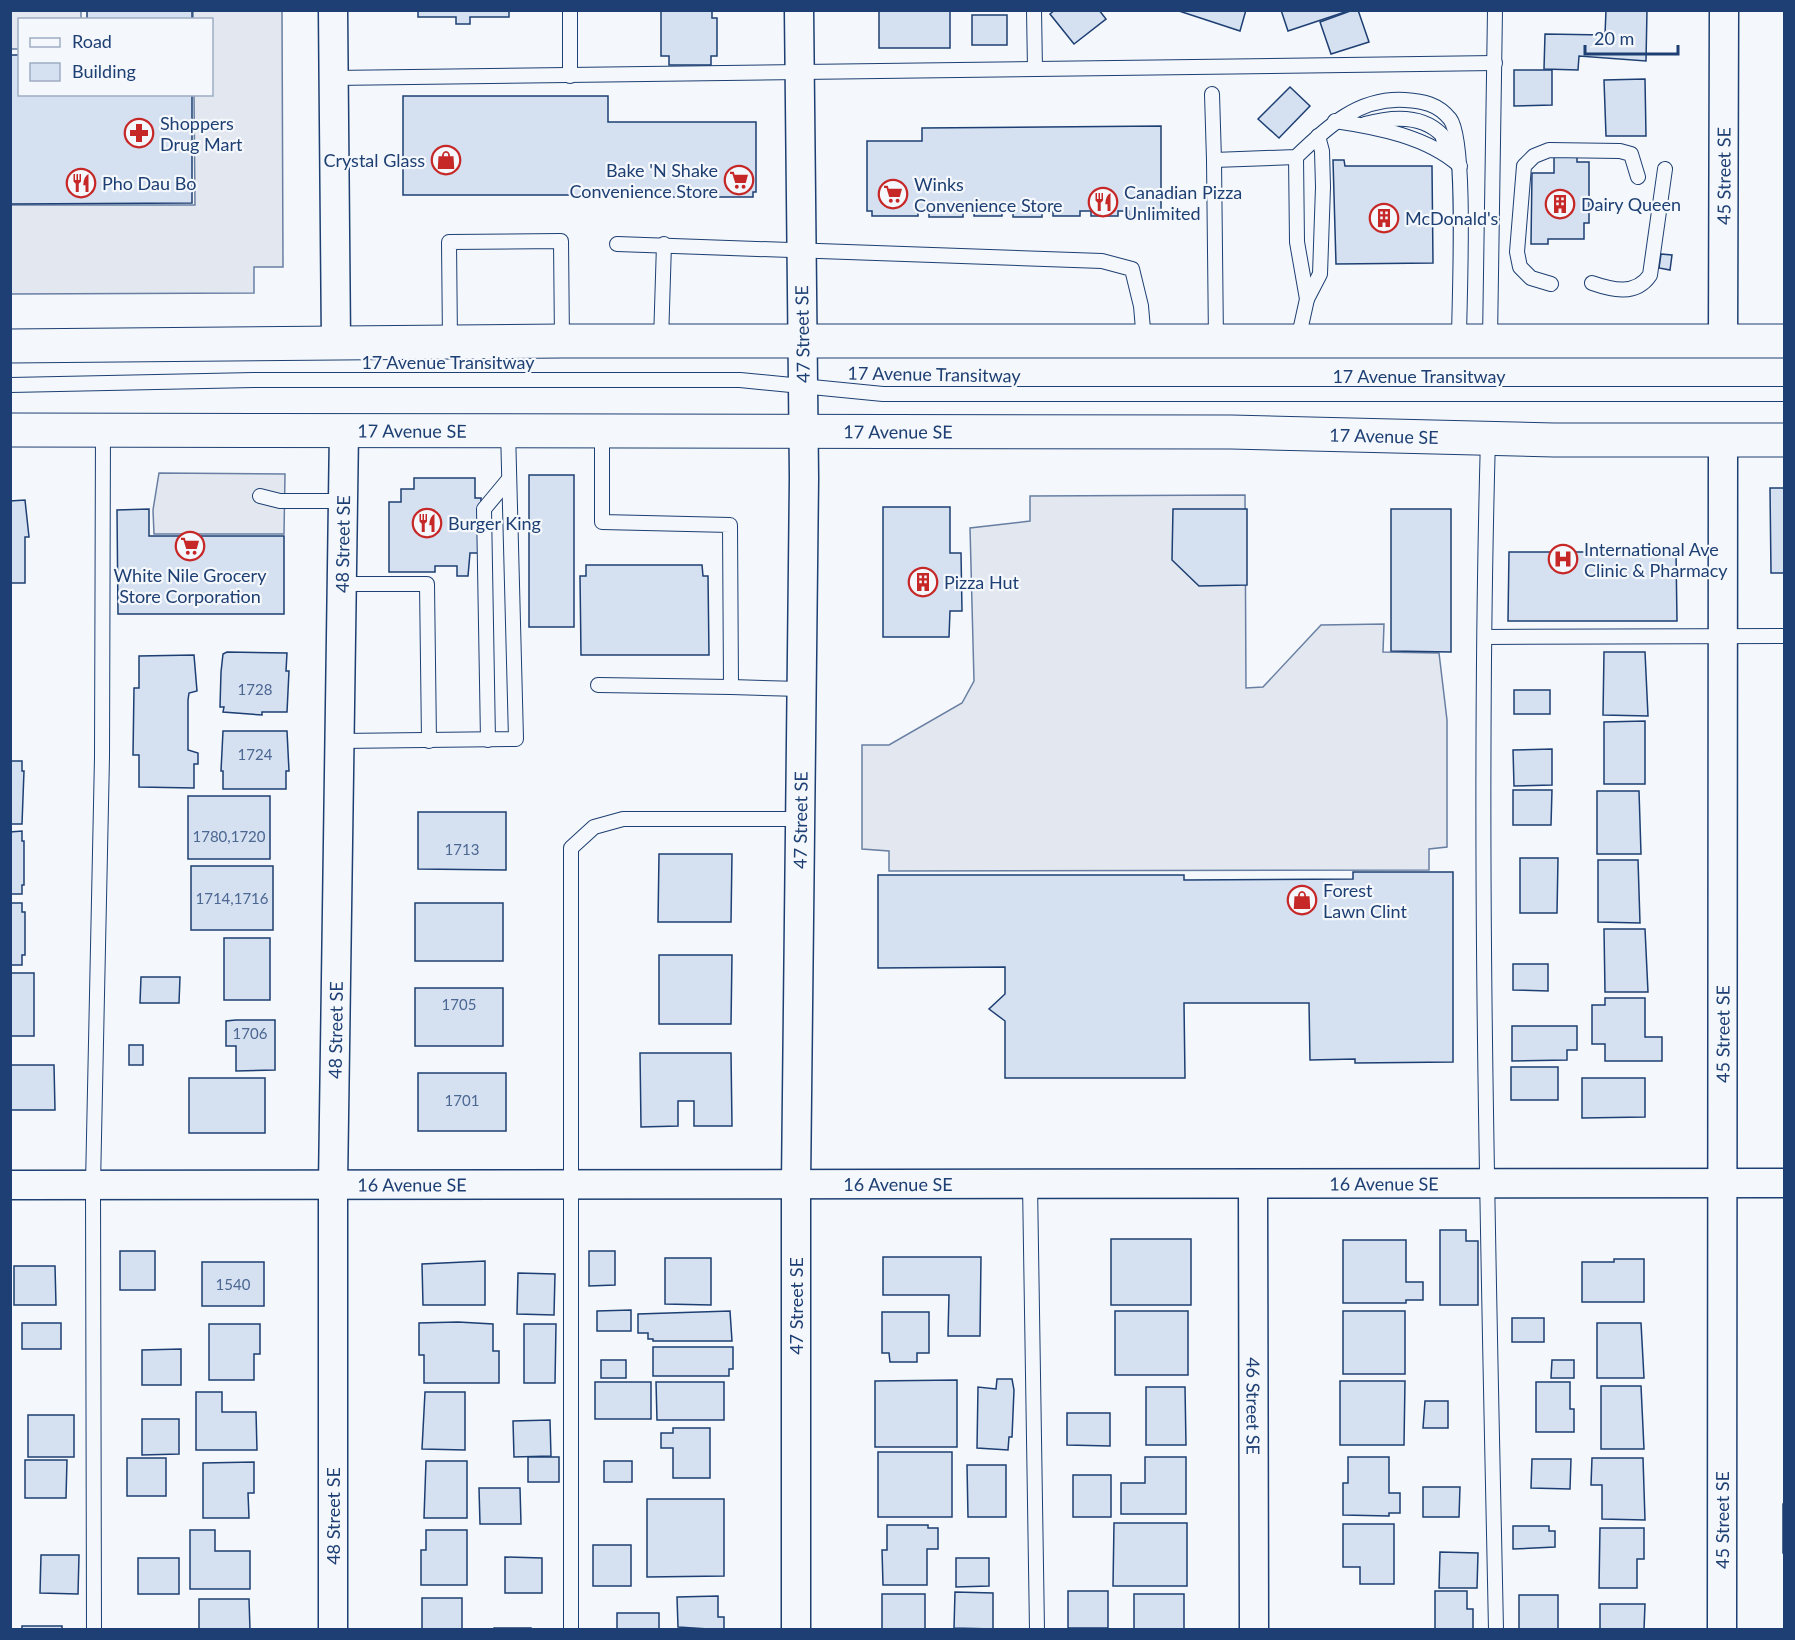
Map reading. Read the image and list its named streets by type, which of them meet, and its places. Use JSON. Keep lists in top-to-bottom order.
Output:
{
  "streets": {
    "main road": ["17 Avenue SE"],
    "street": [
      "45 Street SE",
      "47 Street SE",
      "48 Street SE",
      "16 Avenue SE",
      "46 Street SE"
    ],
    "lane": ["17 Avenue Transitway"]
  },
  "crossings": [
    ["45 Street SE", "17 Avenue SE"],
    ["45 Street SE", "16 Avenue SE"],
    ["47 Street SE", "17 Avenue Transitway"],
    ["47 Street SE", "17 Avenue SE"],
    ["47 Street SE", "16 Avenue SE"],
    ["17 Avenue SE", "48 Street SE"],
    ["48 Street SE", "16 Avenue SE"],
    ["16 Avenue SE", "46 Street SE"]
  ],
  "places": {
    "pharmacy": ["Shoppers Drug Mart"],
    "shop": ["Crystal Glass", "Forest Lawn Clint"],
    "supermarket": ["Bake 'N Shake Convenience Store", "Winks Convenience Store", "White Nile Grocery Store Corporation"],
    "restaurant": ["Pho Dau Bo", "Canadian Pizza Unlimited", "Burger King"],
    "building": ["Dairy Queen", "McDonald's", "Pizza Hut"],
    "hospital": ["International Ave Clinic & Pharmacy"]
  },
  "house_numbers": [
    "1728",
    "1724",
    "1780,1720",
    "1713",
    "1714,1716",
    "1705",
    "1706",
    "1701",
    "1540"
  ],
  "legend": ["Road", "Building"],
  "scale_bar": "20 m"
}
